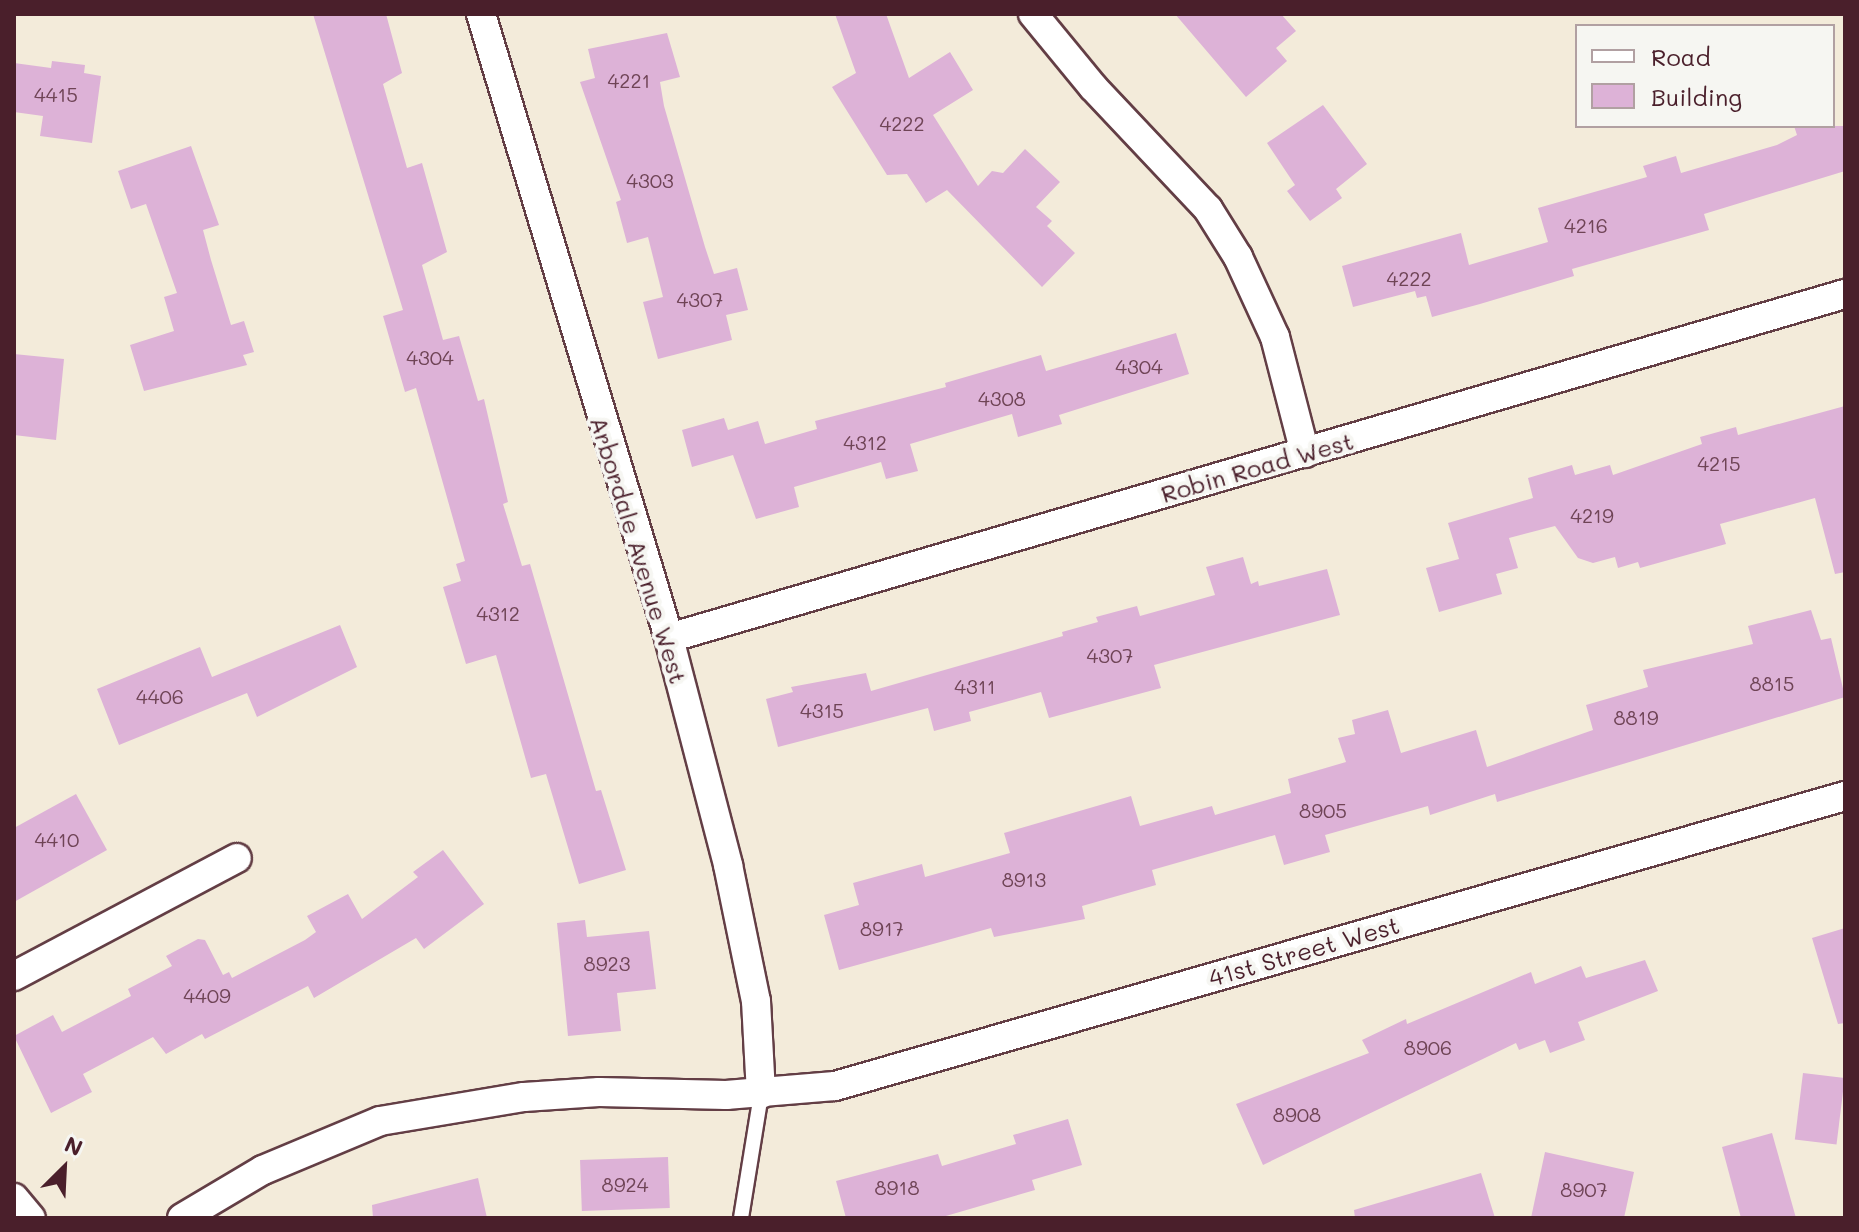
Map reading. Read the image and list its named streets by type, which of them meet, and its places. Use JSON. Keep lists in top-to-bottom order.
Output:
{
  "streets": {
    "street": ["Robin Road West", "Arbordale Avenue West", "41st Street West"]
  },
  "crossings": [
    ["Robin Road West", "Arbordale Avenue West"],
    ["Arbordale Avenue West", "41st Street West"]
  ],
  "house_numbers": [
    "4221",
    "4415",
    "4222",
    "4303",
    "4216",
    "4222",
    "4307",
    "4304",
    "4304",
    "4308",
    "4312",
    "4215",
    "4219",
    "4312",
    "4307",
    "8815",
    "4311",
    "4406",
    "4315",
    "8819",
    "8905",
    "4410",
    "8913",
    "8917",
    "8923",
    "4409",
    "8906",
    "8908",
    "8924",
    "8918",
    "8907"
  ],
  "legend": ["Road", "Building"],
  "north": "top right"
}
